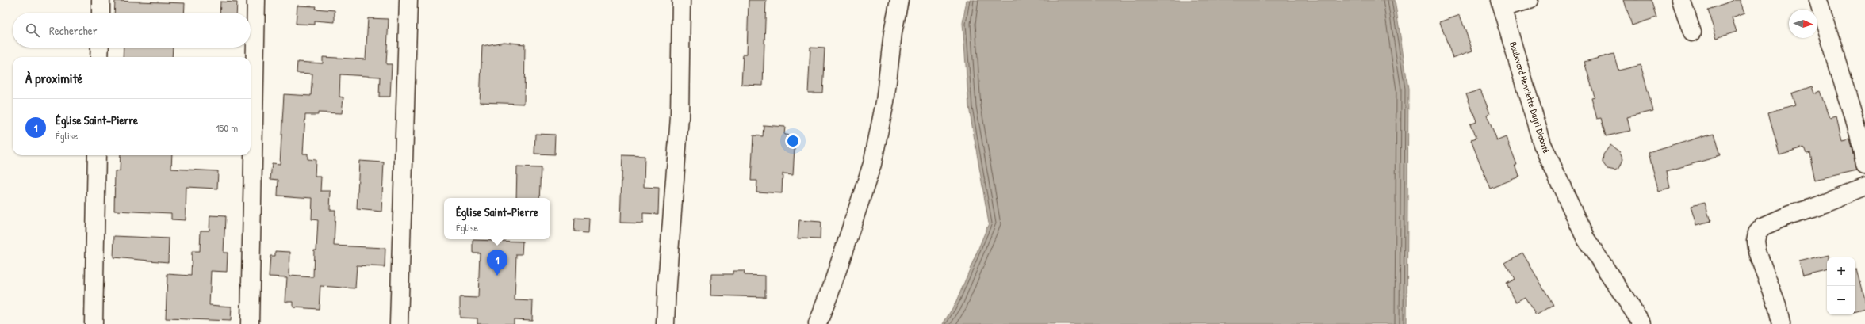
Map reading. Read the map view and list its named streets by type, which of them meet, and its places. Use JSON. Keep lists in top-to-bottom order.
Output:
{
  "streets": {
    "street": ["Boulevard Henriette Dagri Diabaté"]
  },
  "north": "right",
  "page": {
    "search": "Rechercher",
    "heading": "À proximité",
    "list": [
      {
        "mark": "1",
        "name": "Église Saint-Pierre",
        "note": "Église",
        "value": "150 m"
      }
    ],
    "popup": ["Église Saint-Pierre", "Église"],
    "pins": "1",
    "map_buttons": ["+", "−"]
  }
}
